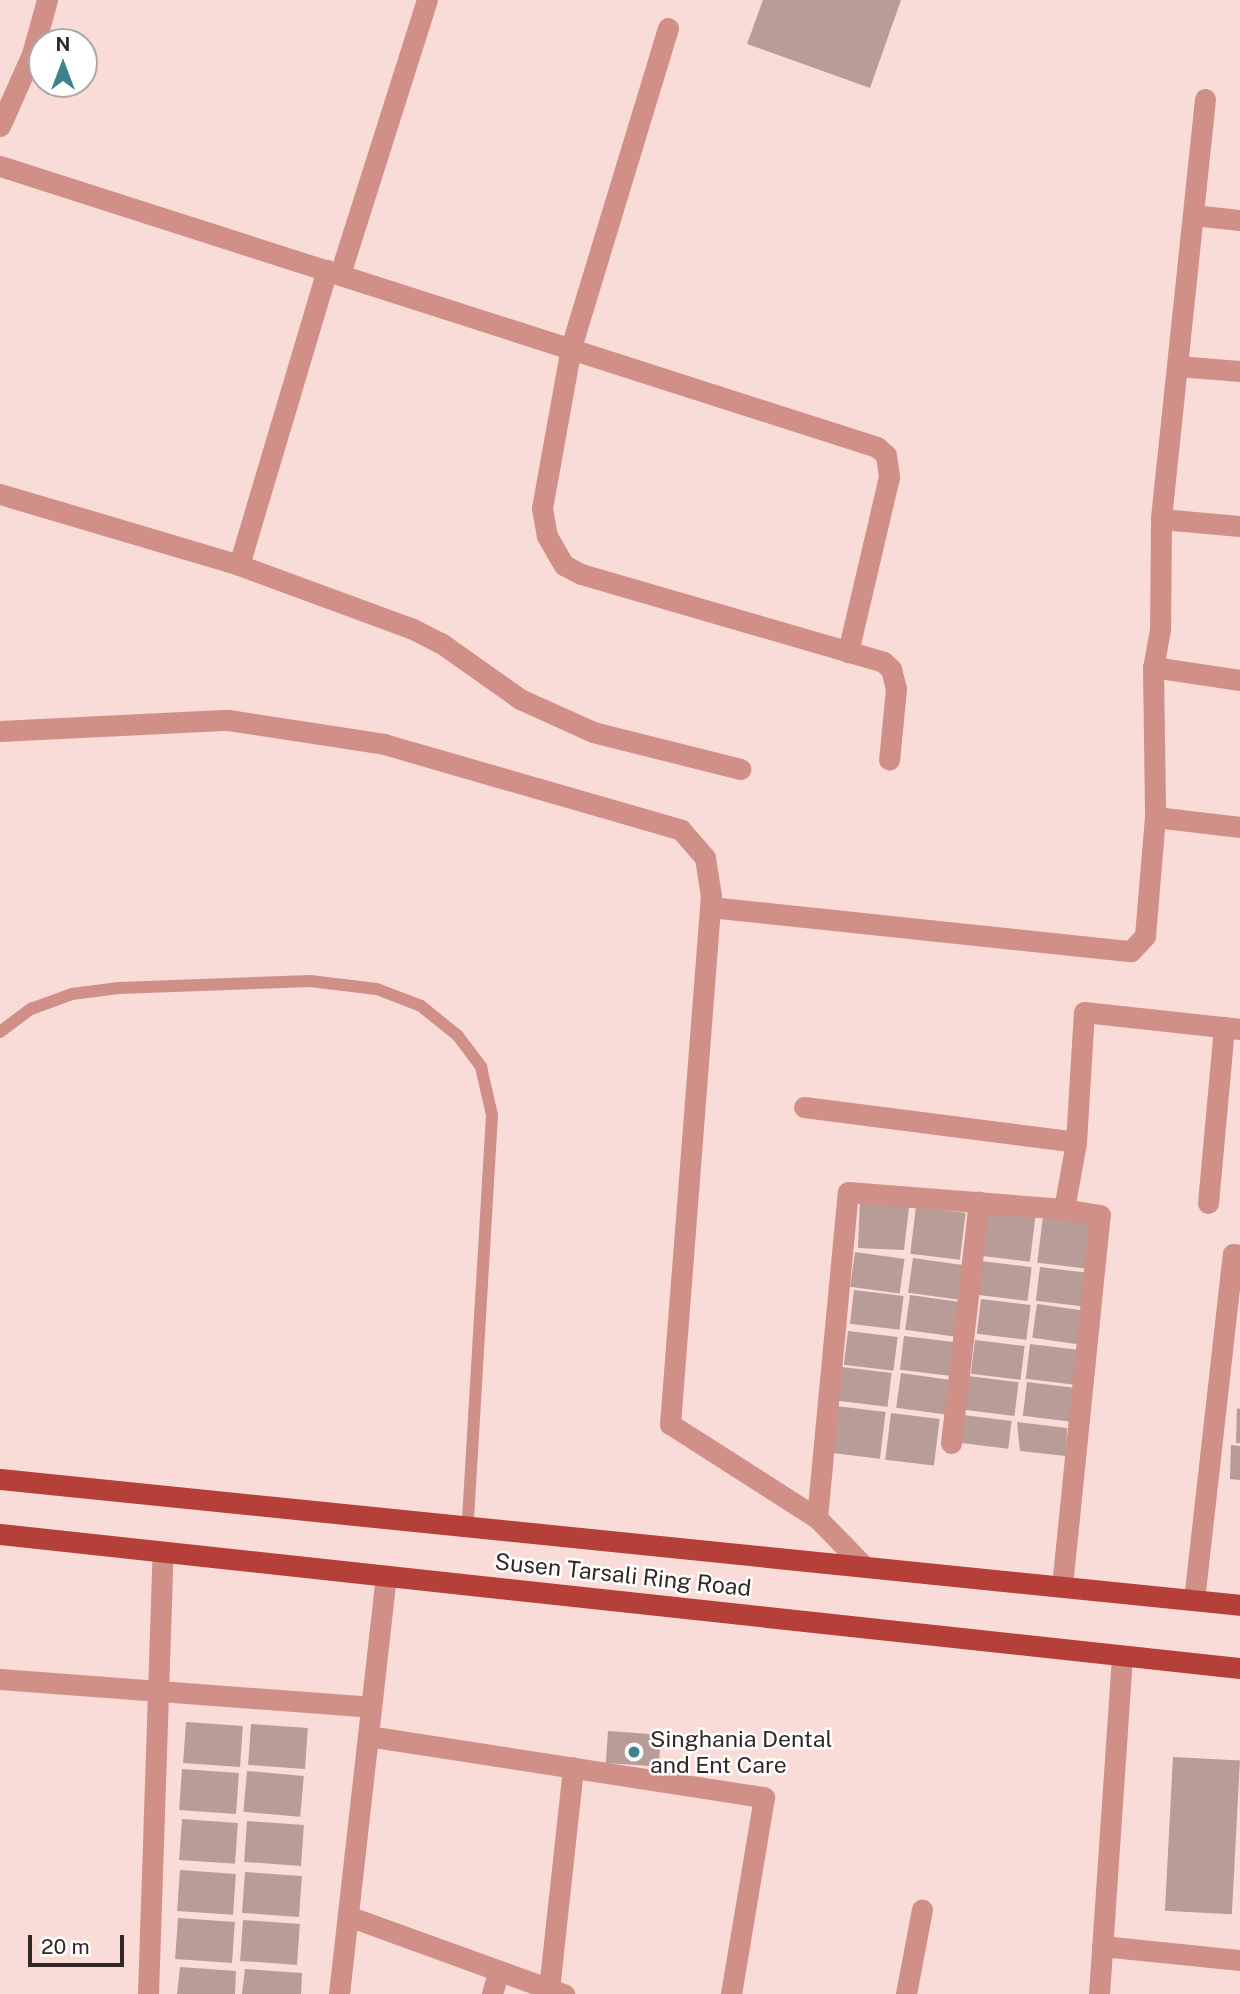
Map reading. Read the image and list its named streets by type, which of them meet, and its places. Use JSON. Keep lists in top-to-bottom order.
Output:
{
  "streets": {
    "main road": ["Susen Tarsali Ring Road"]
  },
  "places": ["Singhania Dental and Ent Care"],
  "scale_bar": "20 m",
  "north": "top"
}
